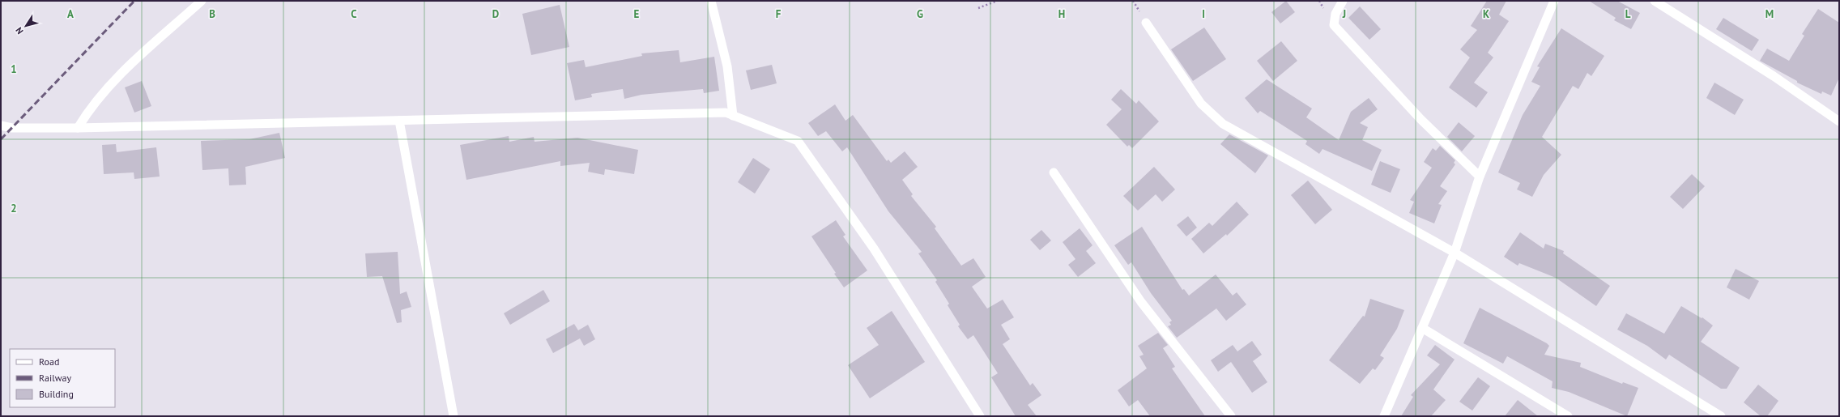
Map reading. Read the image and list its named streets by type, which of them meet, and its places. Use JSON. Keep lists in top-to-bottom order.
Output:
{
  "legend": ["Road", "Railway", "Building"],
  "north": "bottom left",
  "grid": {
    "columns": [
      "A",
      "B",
      "C",
      "D",
      "E",
      "F",
      "G",
      "H",
      "I",
      "J",
      "K",
      "L",
      "M"
    ],
    "rows": ["1", "2"]
  }
}
